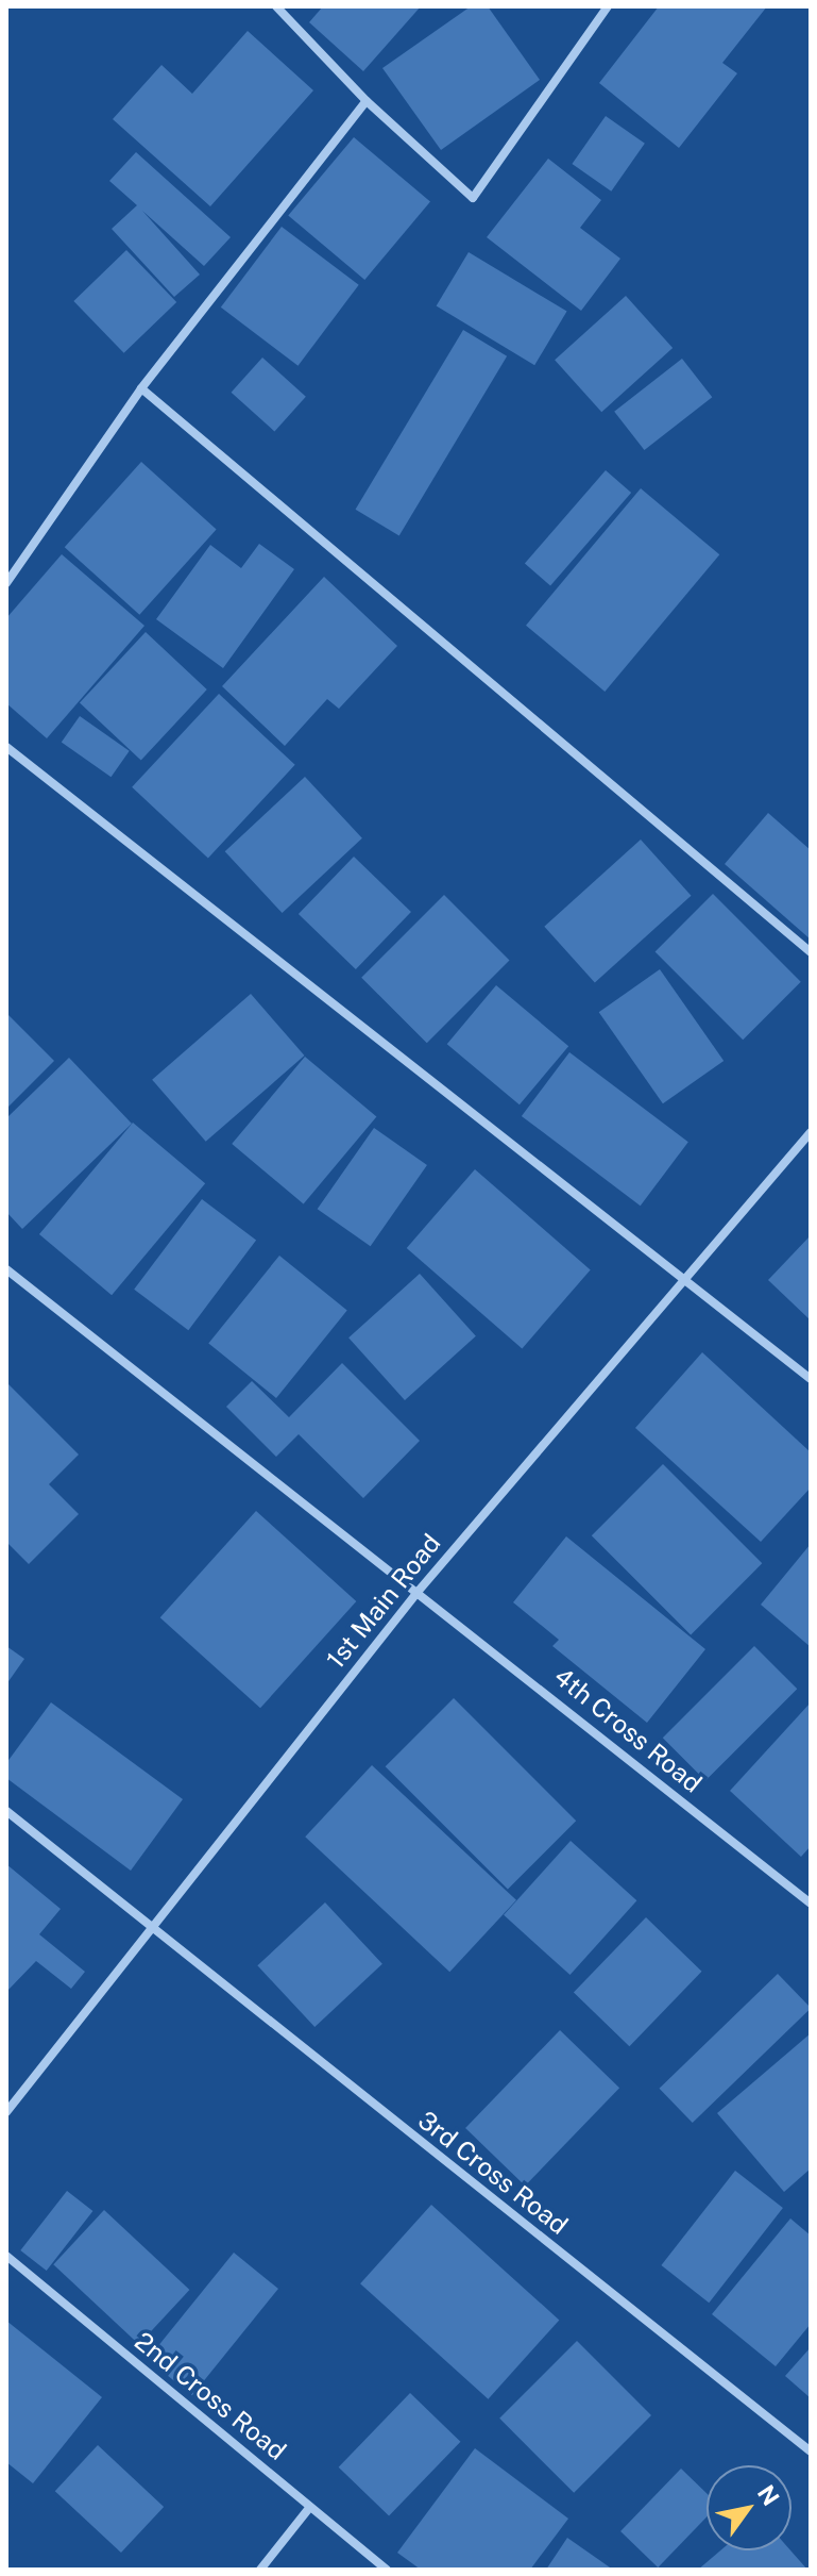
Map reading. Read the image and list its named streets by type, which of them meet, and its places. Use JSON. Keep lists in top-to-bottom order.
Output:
{
  "streets": {
    "street": [
      "1st Main Road",
      "4th Cross Road",
      "3rd Cross Road",
      "2nd Cross Road"
    ]
  },
  "crossings": [
    ["1st Main Road", "4th Cross Road"],
    ["1st Main Road", "3rd Cross Road"]
  ],
  "north": "top right"
}
